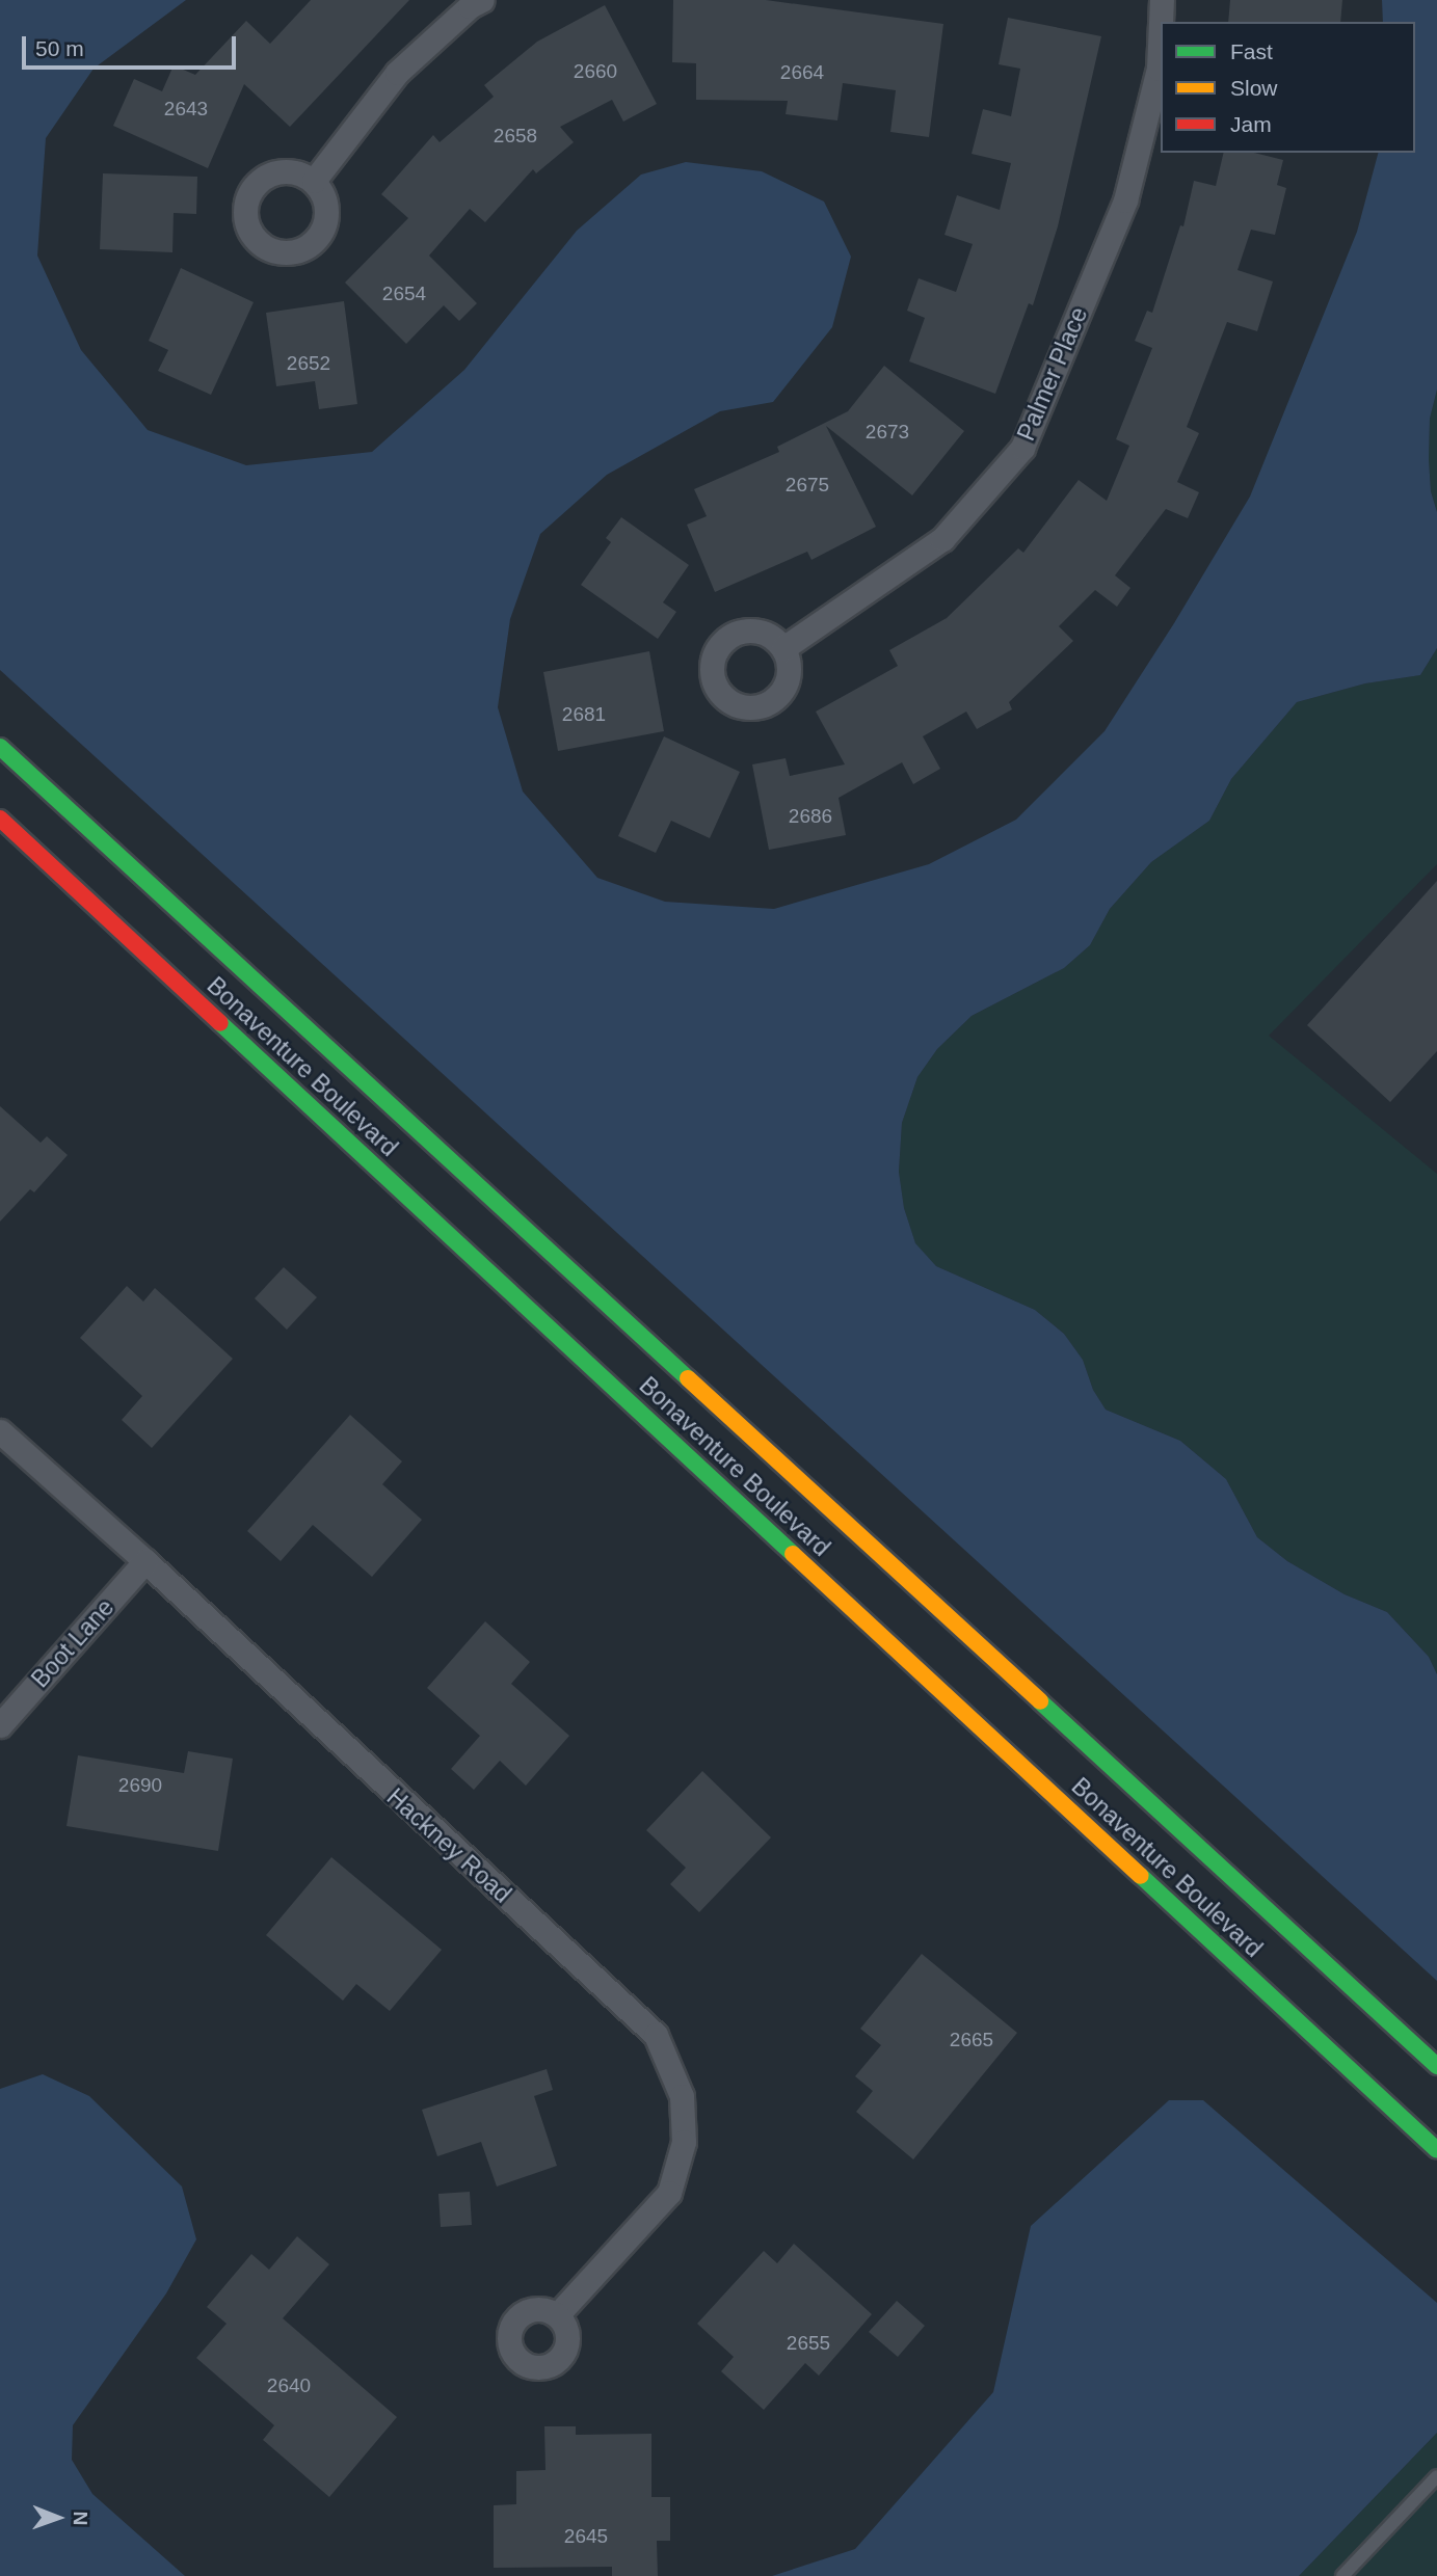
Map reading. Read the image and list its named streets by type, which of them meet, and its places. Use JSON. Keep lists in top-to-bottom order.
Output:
{
  "streets": {
    "main road": ["Bonaventure Boulevard"],
    "street": ["Palmer Place", "Boot Lane", "Hackney Road"]
  },
  "crossings": [
    ["Boot Lane", "Hackney Road"]
  ],
  "house_numbers": [
    "2660",
    "2664",
    "2643",
    "2658",
    "2654",
    "2652",
    "2673",
    "2675",
    "2681",
    "2686",
    "2690",
    "2665",
    "2655",
    "2640",
    "2645"
  ],
  "legend": ["Fast", "Slow", "Jam"],
  "scale_bar": "50 m",
  "north": "right"
}
